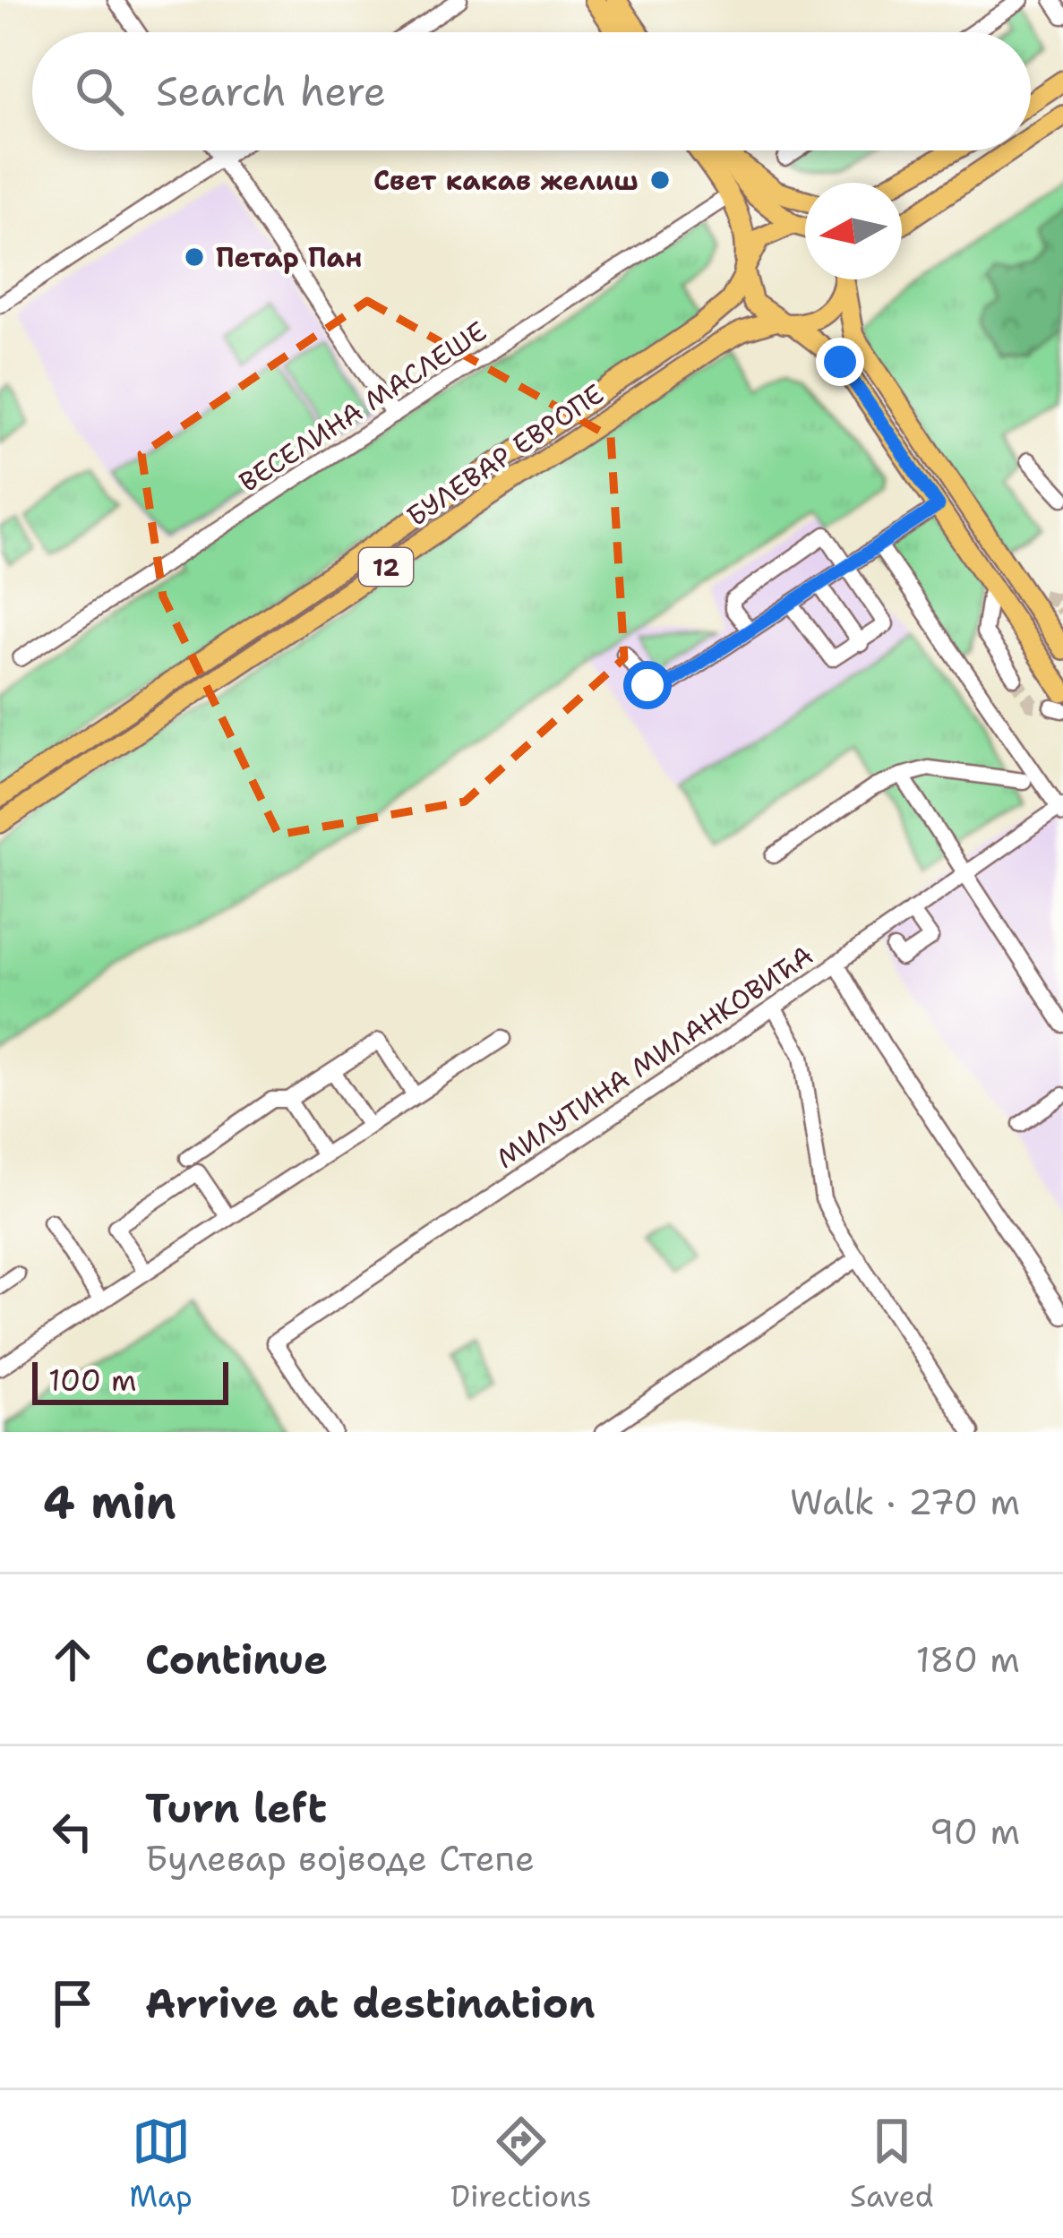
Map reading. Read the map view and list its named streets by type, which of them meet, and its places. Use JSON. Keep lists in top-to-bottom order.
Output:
{
  "streets": {
    "main road": ["БУЛЕВАР ЕВРОПЕ", "12"],
    "street": ["ВЕСЕЛИНА МАСЛЕШЕ", "МИЛУТИНА МИЛАНКОВИЋА"]
  },
  "crossings": [
    ["БУЛЕВАР ЕВРОПЕ", "12"]
  ],
  "places": ["Свет какав желиш", "Петар Пан"],
  "scale_bar": "100 m",
  "north": "left",
  "page": {
    "search": "Search here",
    "scale": "100 m",
    "heading": ["4 min", "Walk · 270 m"],
    "list": [
      ["Continue", "180 m"],
      ["Turn left", "Булевар војводе Степе", "90 m"],
      "Arrive at destination"
    ],
    "nav": ["Map", "Directions", "Saved"]
  }
}
